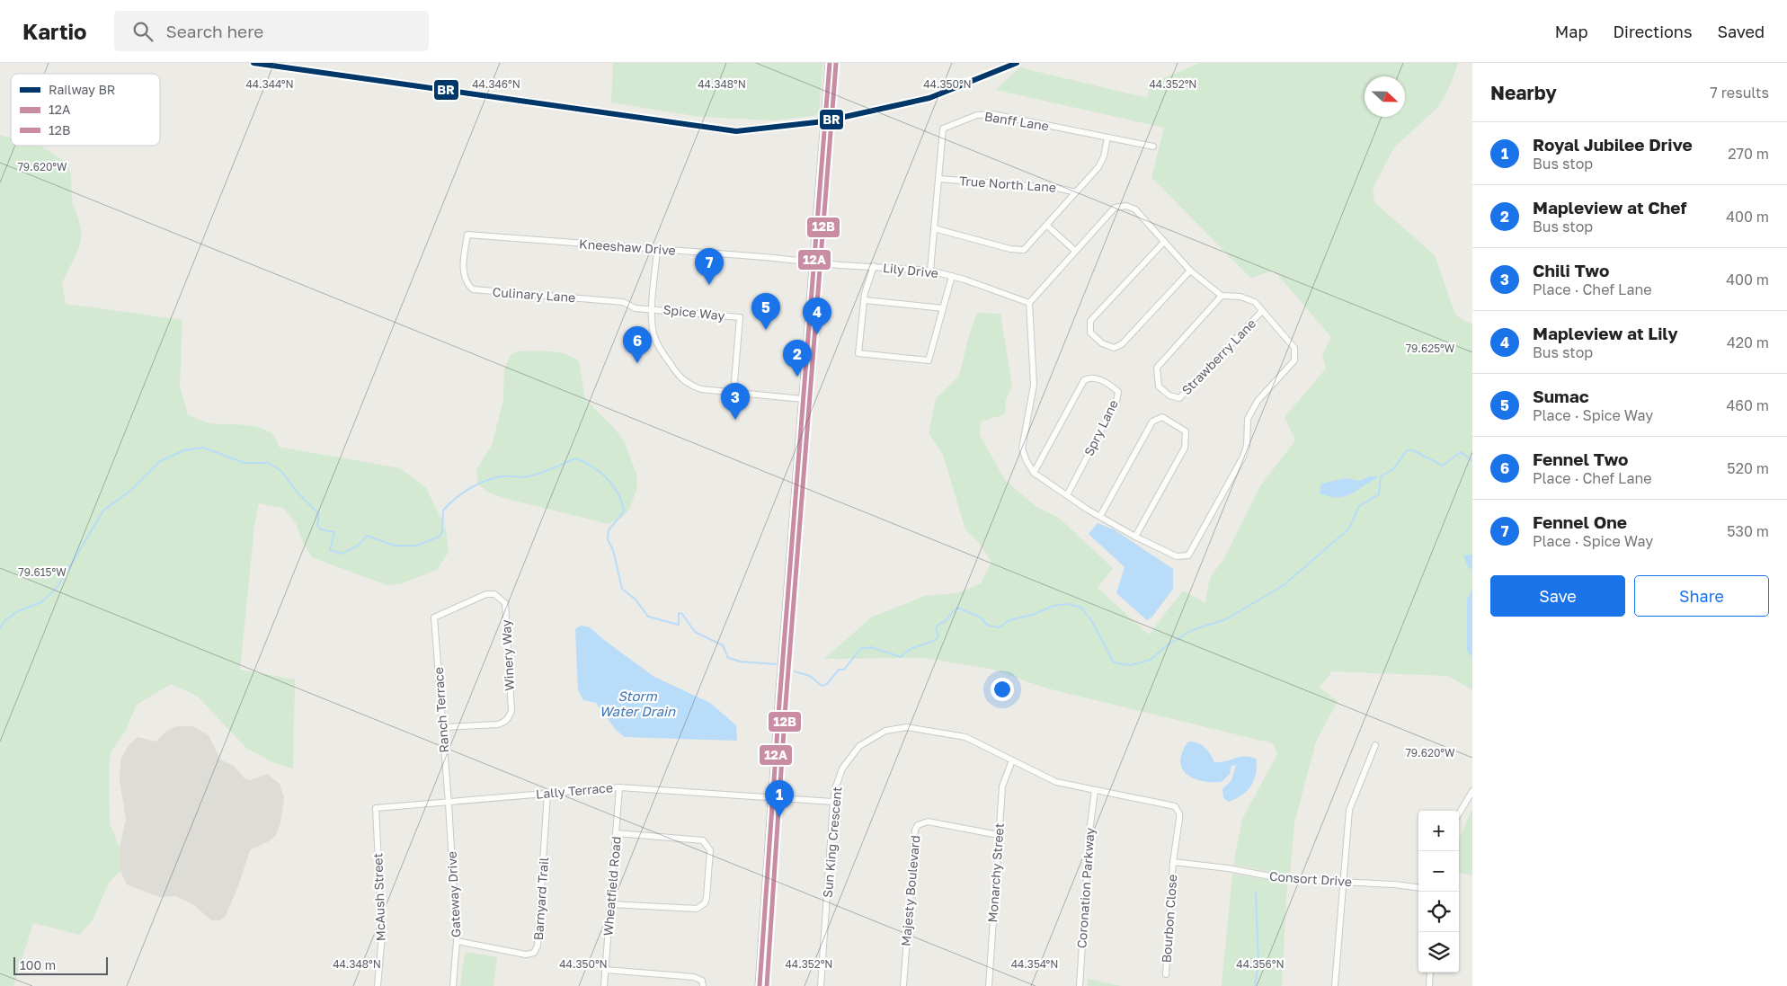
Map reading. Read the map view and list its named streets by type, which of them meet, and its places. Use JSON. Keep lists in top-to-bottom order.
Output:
{
  "streets": {
    "street": [
      "Banff Lane",
      "True North Lane",
      "Kneeshaw Drive",
      "Lily Drive",
      "Culinary Lane",
      "Spice Way",
      "Strawberry Lane",
      "Spry Lane",
      "Winery Way",
      "Ranch Terrace",
      "Lally Terrace",
      "Sun King Crescent",
      "Monarchy Street",
      "Consort Drive",
      "Wheatfield Road",
      "Coronation Parkway",
      "Majesty Boulevard",
      "Gateway Drive",
      "McAush Street",
      "Barnyard Trail",
      "Bourbon Close"
    ]
  },
  "crossings": [
    ["Banff Lane", "True North Lane"],
    ["Banff Lane", "Lily Drive"],
    ["Kneeshaw Drive", "Lily Drive"],
    ["Kneeshaw Drive", "Culinary Lane"],
    ["Culinary Lane", "Spice Way"],
    ["Winery Way", "Ranch Terrace"],
    ["Ranch Terrace", "Lally Terrace"],
    ["Ranch Terrace", "Gateway Drive"],
    ["Lally Terrace", "Sun King Crescent"],
    ["Lally Terrace", "Wheatfield Road"],
    ["Lally Terrace", "Gateway Drive"],
    ["Lally Terrace", "McAush Street"],
    ["Lally Terrace", "Barnyard Trail"],
    ["Sun King Crescent", "Monarchy Street"],
    ["Sun King Crescent", "Consort Drive"],
    ["Sun King Crescent", "Coronation Parkway"],
    ["Sun King Crescent", "Bourbon Close"],
    ["Monarchy Street", "Majesty Boulevard"],
    ["Consort Drive", "Bourbon Close"],
    ["Gateway Drive", "Barnyard Trail"]
  ],
  "water": ["Storm Water Drain"],
  "lines": ["rail line BR", "transit line 12A", "transit line 12B"],
  "legend": ["Railway BR", "12A", "12B"],
  "scale_bar": "100 m",
  "north": "right",
  "page": {
    "header": "Kartio",
    "search": "Search here",
    "nav": ["Map", "Directions", "Saved"],
    "heading": ["Nearby", "7 results"],
    "list": [
      {
        "mark": "1",
        "name": "Royal Jubilee Drive",
        "note": "Bus stop",
        "value": "270 m"
      },
      {
        "mark": "2",
        "name": "Mapleview at Chef",
        "note": "Bus stop",
        "value": "400 m"
      },
      {
        "mark": "3",
        "name": "Chili Two",
        "note": "Place · Chef Lane",
        "value": "400 m"
      },
      {
        "mark": "4",
        "name": "Mapleview at Lily",
        "note": "Bus stop",
        "value": "420 m"
      },
      {
        "mark": "5",
        "name": "Sumac",
        "note": "Place · Spice Way",
        "value": "460 m"
      },
      {
        "mark": "6",
        "name": "Fennel Two",
        "note": "Place · Chef Lane",
        "value": "520 m"
      },
      {
        "mark": "7",
        "name": "Fennel One",
        "note": "Place · Spice Way",
        "value": "530 m"
      }
    ],
    "pins": [
      "7",
      "5",
      "4",
      "6",
      "2",
      "3",
      "1"
    ],
    "buttons": ["Save", "Share"],
    "map_buttons": ["+", "−"],
    "scale": "100 m"
  },
  "coordinates": [
    "44.344°N",
    "44.346°N",
    "44.348°N",
    "44.350°N",
    "44.352°N",
    "79.620°W",
    "79.625°W",
    "79.615°W",
    "44.354°N",
    "44.356°N"
  ]
}
